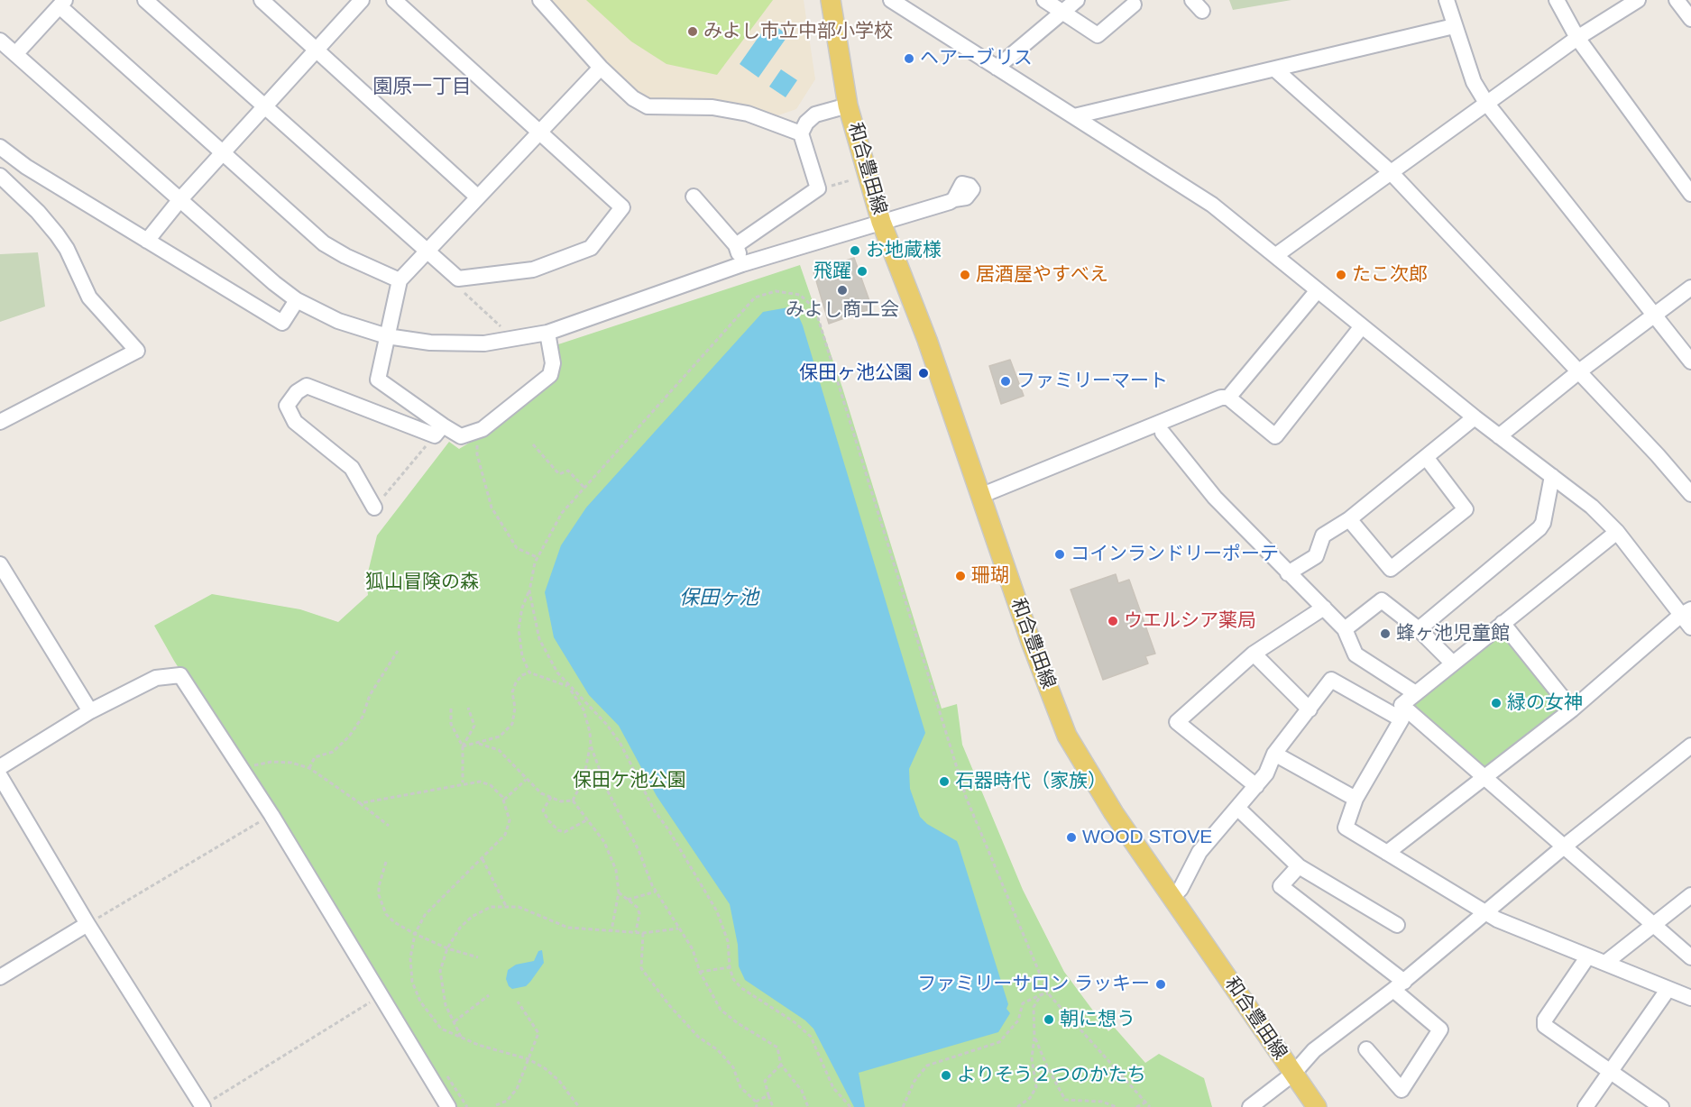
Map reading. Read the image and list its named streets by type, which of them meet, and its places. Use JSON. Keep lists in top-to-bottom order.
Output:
{
  "streets": {
    "main road": ["和合豊田線"]
  },
  "districts": ["園原一丁目"],
  "water": ["保田ヶ池"],
  "parks": ["狐山冒険の森", "保田ケ池公園"],
  "places": [
    "みよし市立中部小学校",
    "ヘアーブリス",
    "お地蔵様",
    "飛躍",
    "居酒屋やすべえ",
    "たこ次郎",
    "みよし商工会",
    "保田ヶ池公園",
    "ファミリーマート",
    "コインランドリーポーテ",
    "珊瑚",
    "ウエルシア薬局",
    "蜂ヶ池児童館",
    "緑の女神",
    "石器時代（家族）",
    "WOOD STOVE",
    "ファミリーサロン ラッキー",
    "朝に想う",
    "よりそう２つのかたち"
  ]
}
